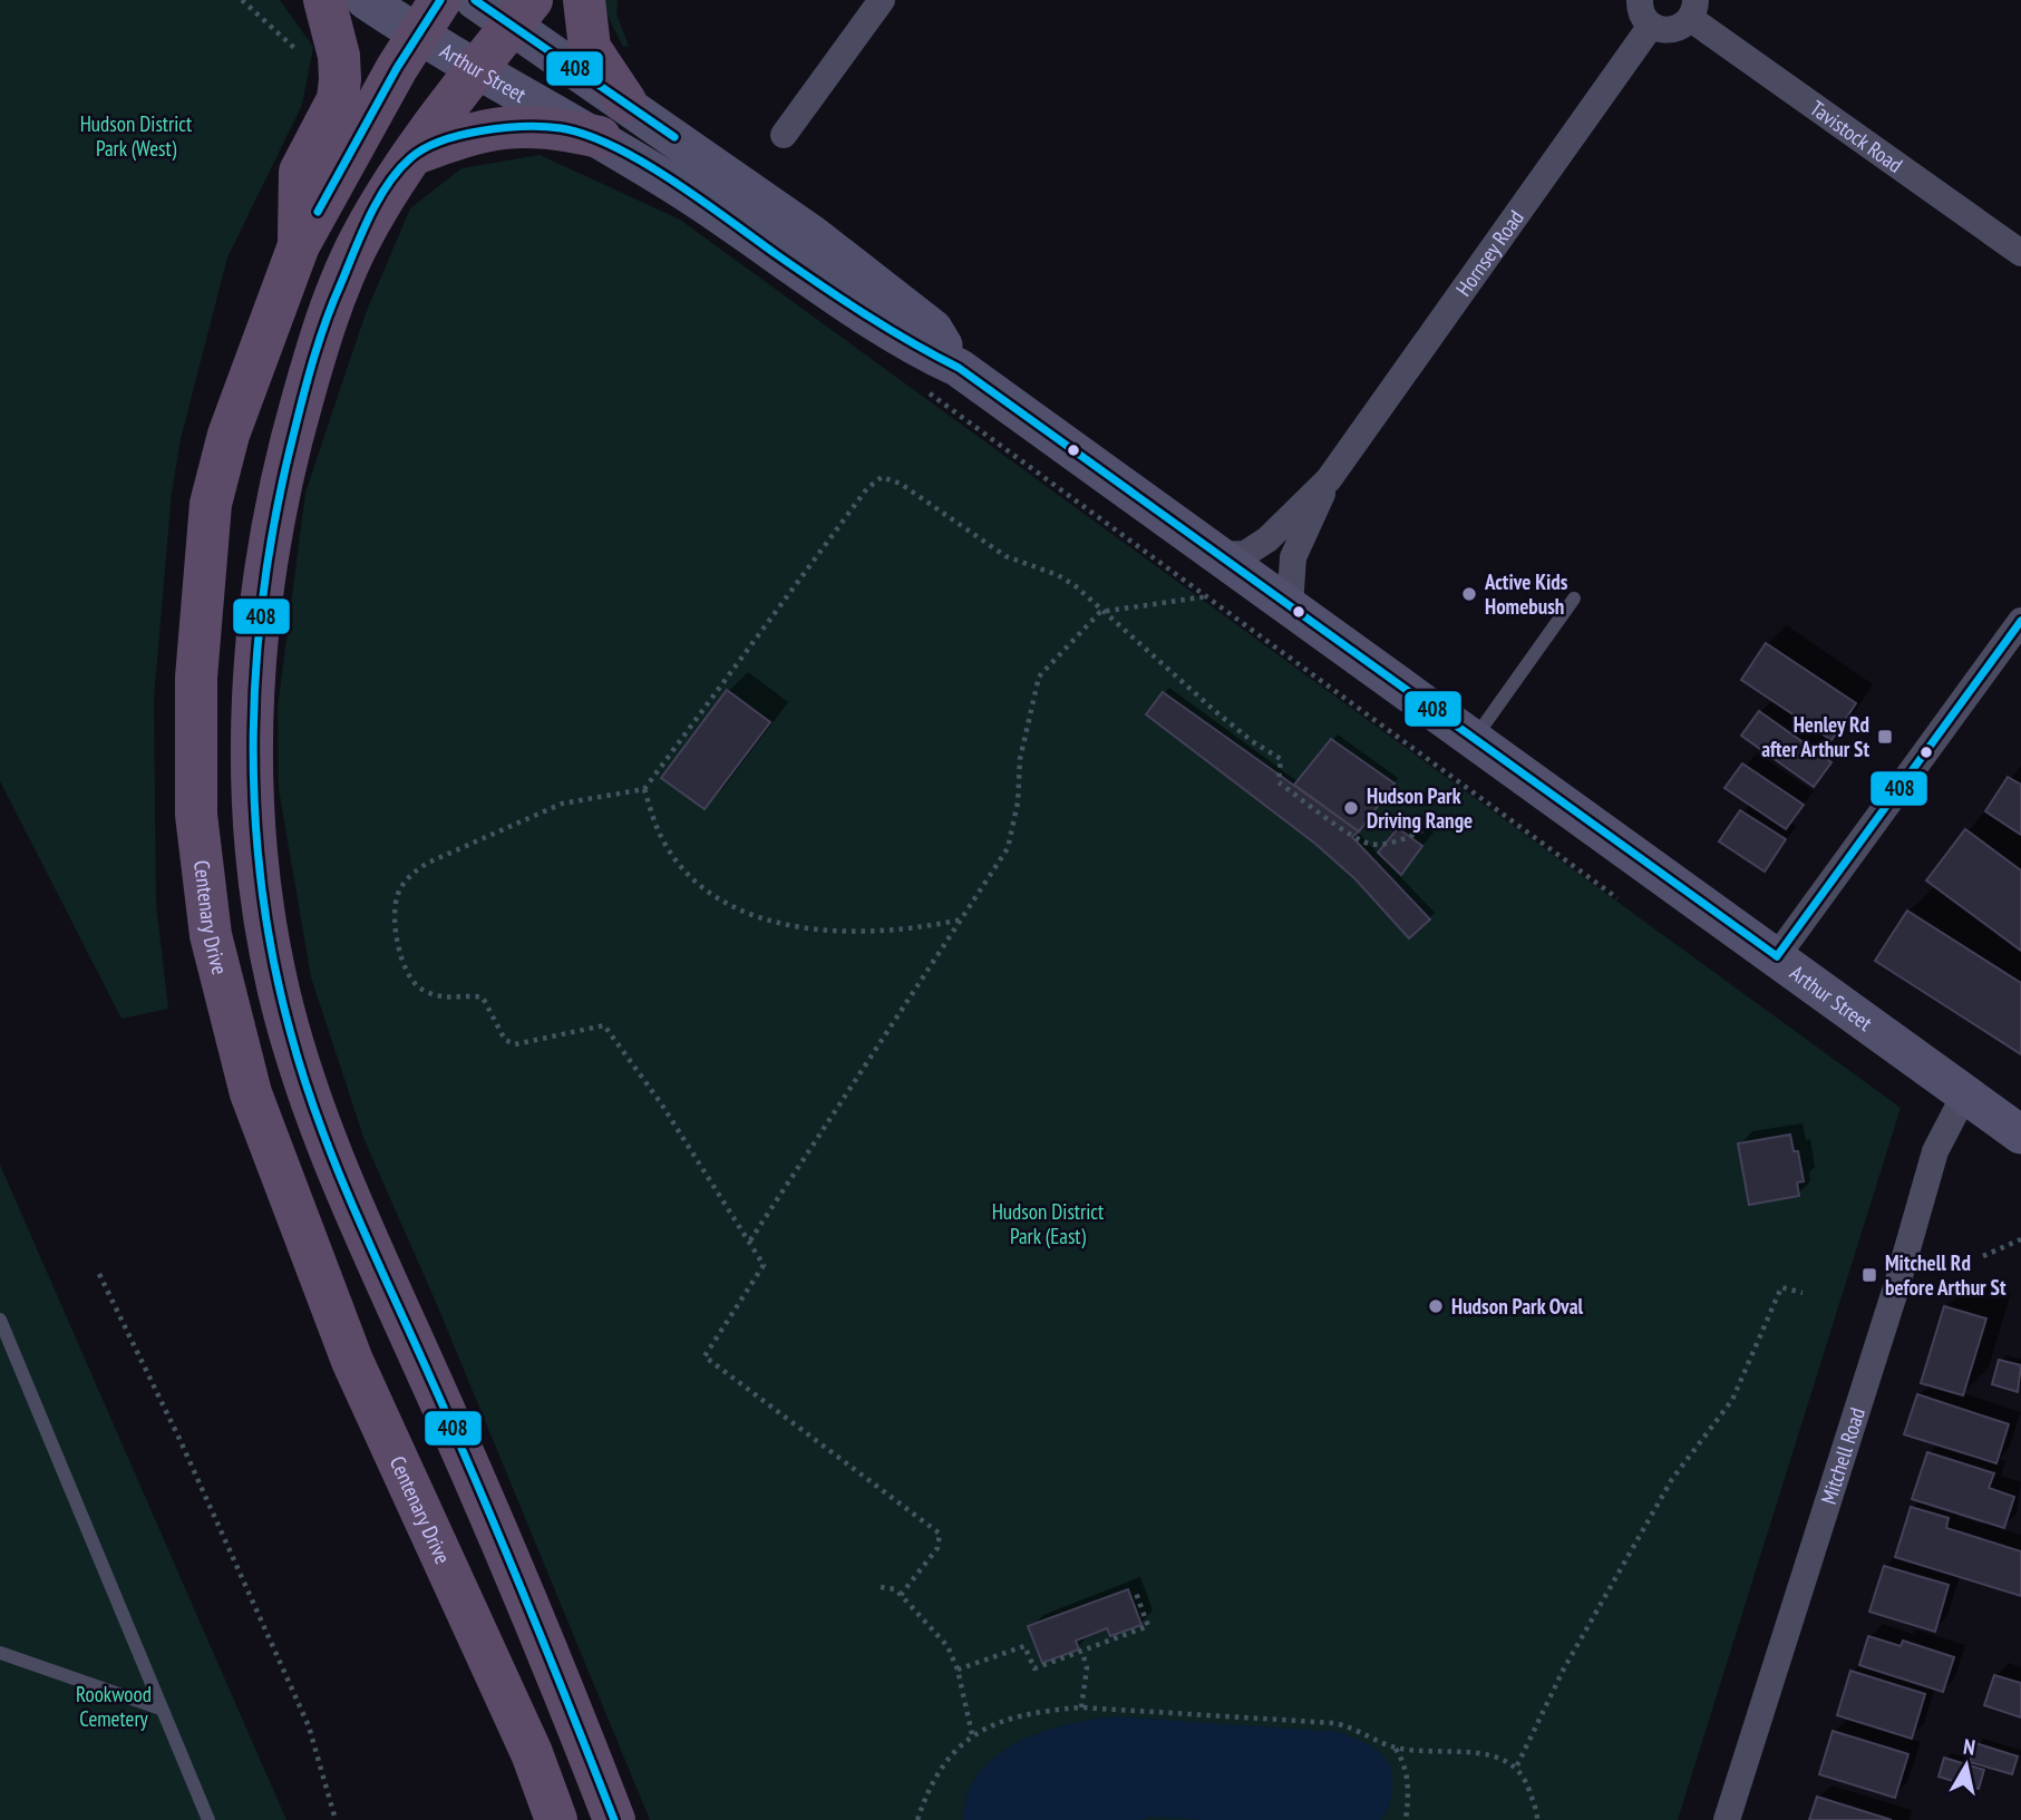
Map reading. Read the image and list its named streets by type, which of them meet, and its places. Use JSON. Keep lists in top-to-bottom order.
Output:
{
  "streets": {
    "highway": ["Centenary Drive"],
    "main road": ["Arthur Street"],
    "street": ["Tavistock Road", "Hornsey Road", "Mitchell Road"]
  },
  "crossings": [
    ["Arthur Street", "Hornsey Road"],
    ["Arthur Street", "Centenary Drive"],
    ["Arthur Street", "Mitchell Road"]
  ],
  "parks": ["Hudson District Park (West)", "Hudson District Park (East)", "Rookwood Cemetery"],
  "places": {
    "other": ["Active Kids Homebush", "Hudson Park Driving Range", "Hudson Park Oval"],
    "transit": ["Henley Rd after Arthur St", "Mitchell Rd before Arthur St"]
  },
  "lines": ["transit line 408"],
  "north": "top"
}
